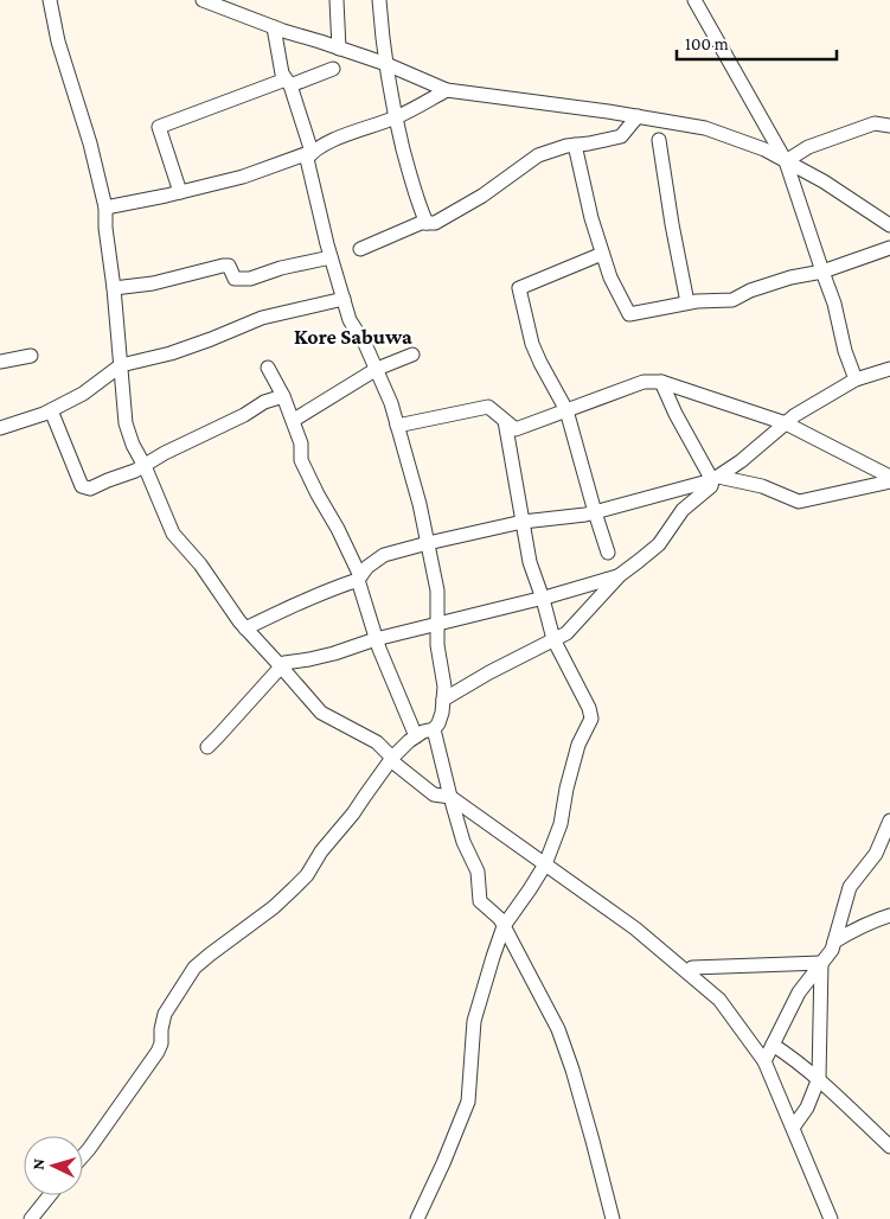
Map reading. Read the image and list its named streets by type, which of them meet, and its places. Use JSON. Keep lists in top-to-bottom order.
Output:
{
  "districts": ["Kore Sabuwa"],
  "scale_bar": "100 m",
  "north": "left"
}
